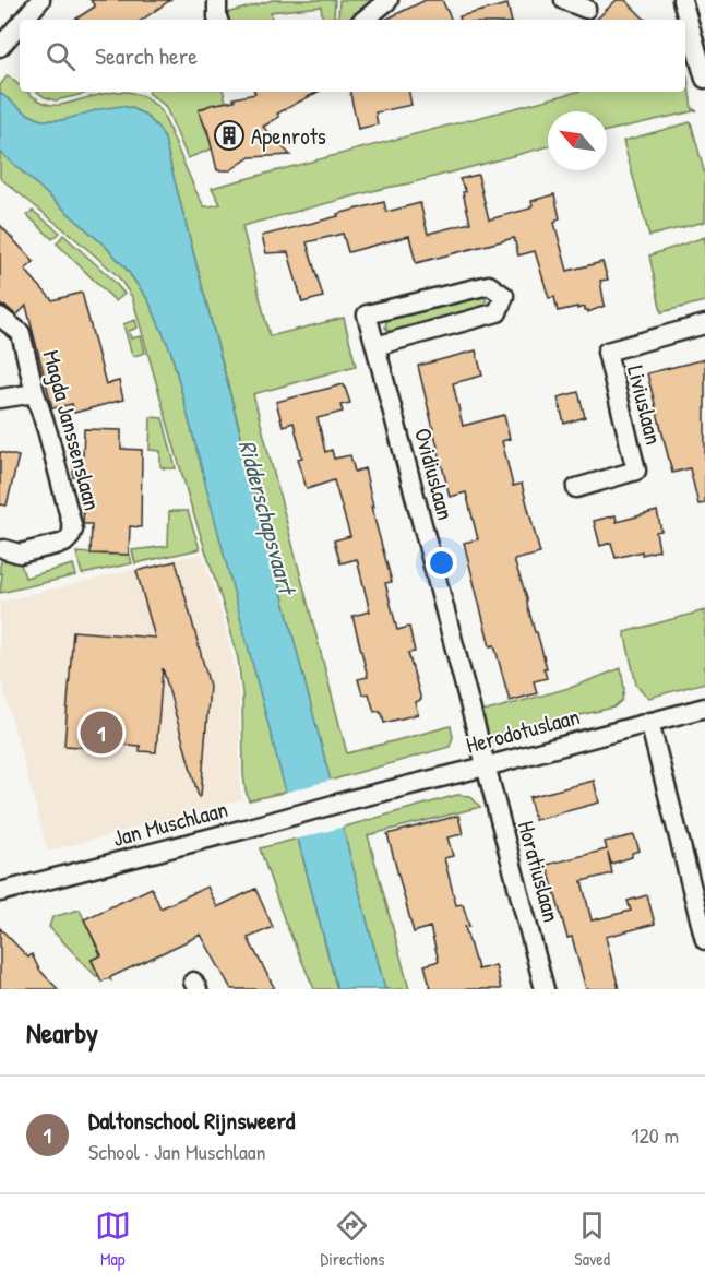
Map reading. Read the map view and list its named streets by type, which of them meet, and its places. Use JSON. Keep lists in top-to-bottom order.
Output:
{
  "streets": {
    "street": [
      "Liviuslaan",
      "Magda Janssenslaan",
      "Ovidiuslaan",
      "Herodotuslaan",
      "Jan Muschlaan",
      "Horatiuslaan"
    ]
  },
  "crossings": [
    ["Ovidiuslaan", "Herodotuslaan"],
    ["Ovidiuslaan", "Horatiuslaan"],
    ["Herodotuslaan", "Jan Muschlaan"],
    ["Herodotuslaan", "Horatiuslaan"]
  ],
  "water": ["Ridderschapsvaart"],
  "places": {
    "building": ["Apenrots"]
  },
  "north": "top left",
  "page": {
    "search": "Search here",
    "pins": "1",
    "heading": "Nearby",
    "list": [
      {
        "mark": "1",
        "name": "Daltonschool Rijnsweerd",
        "note": "School · Jan Muschlaan",
        "value": "120 m"
      }
    ],
    "nav": ["Map", "Directions", "Saved"]
  }
}
